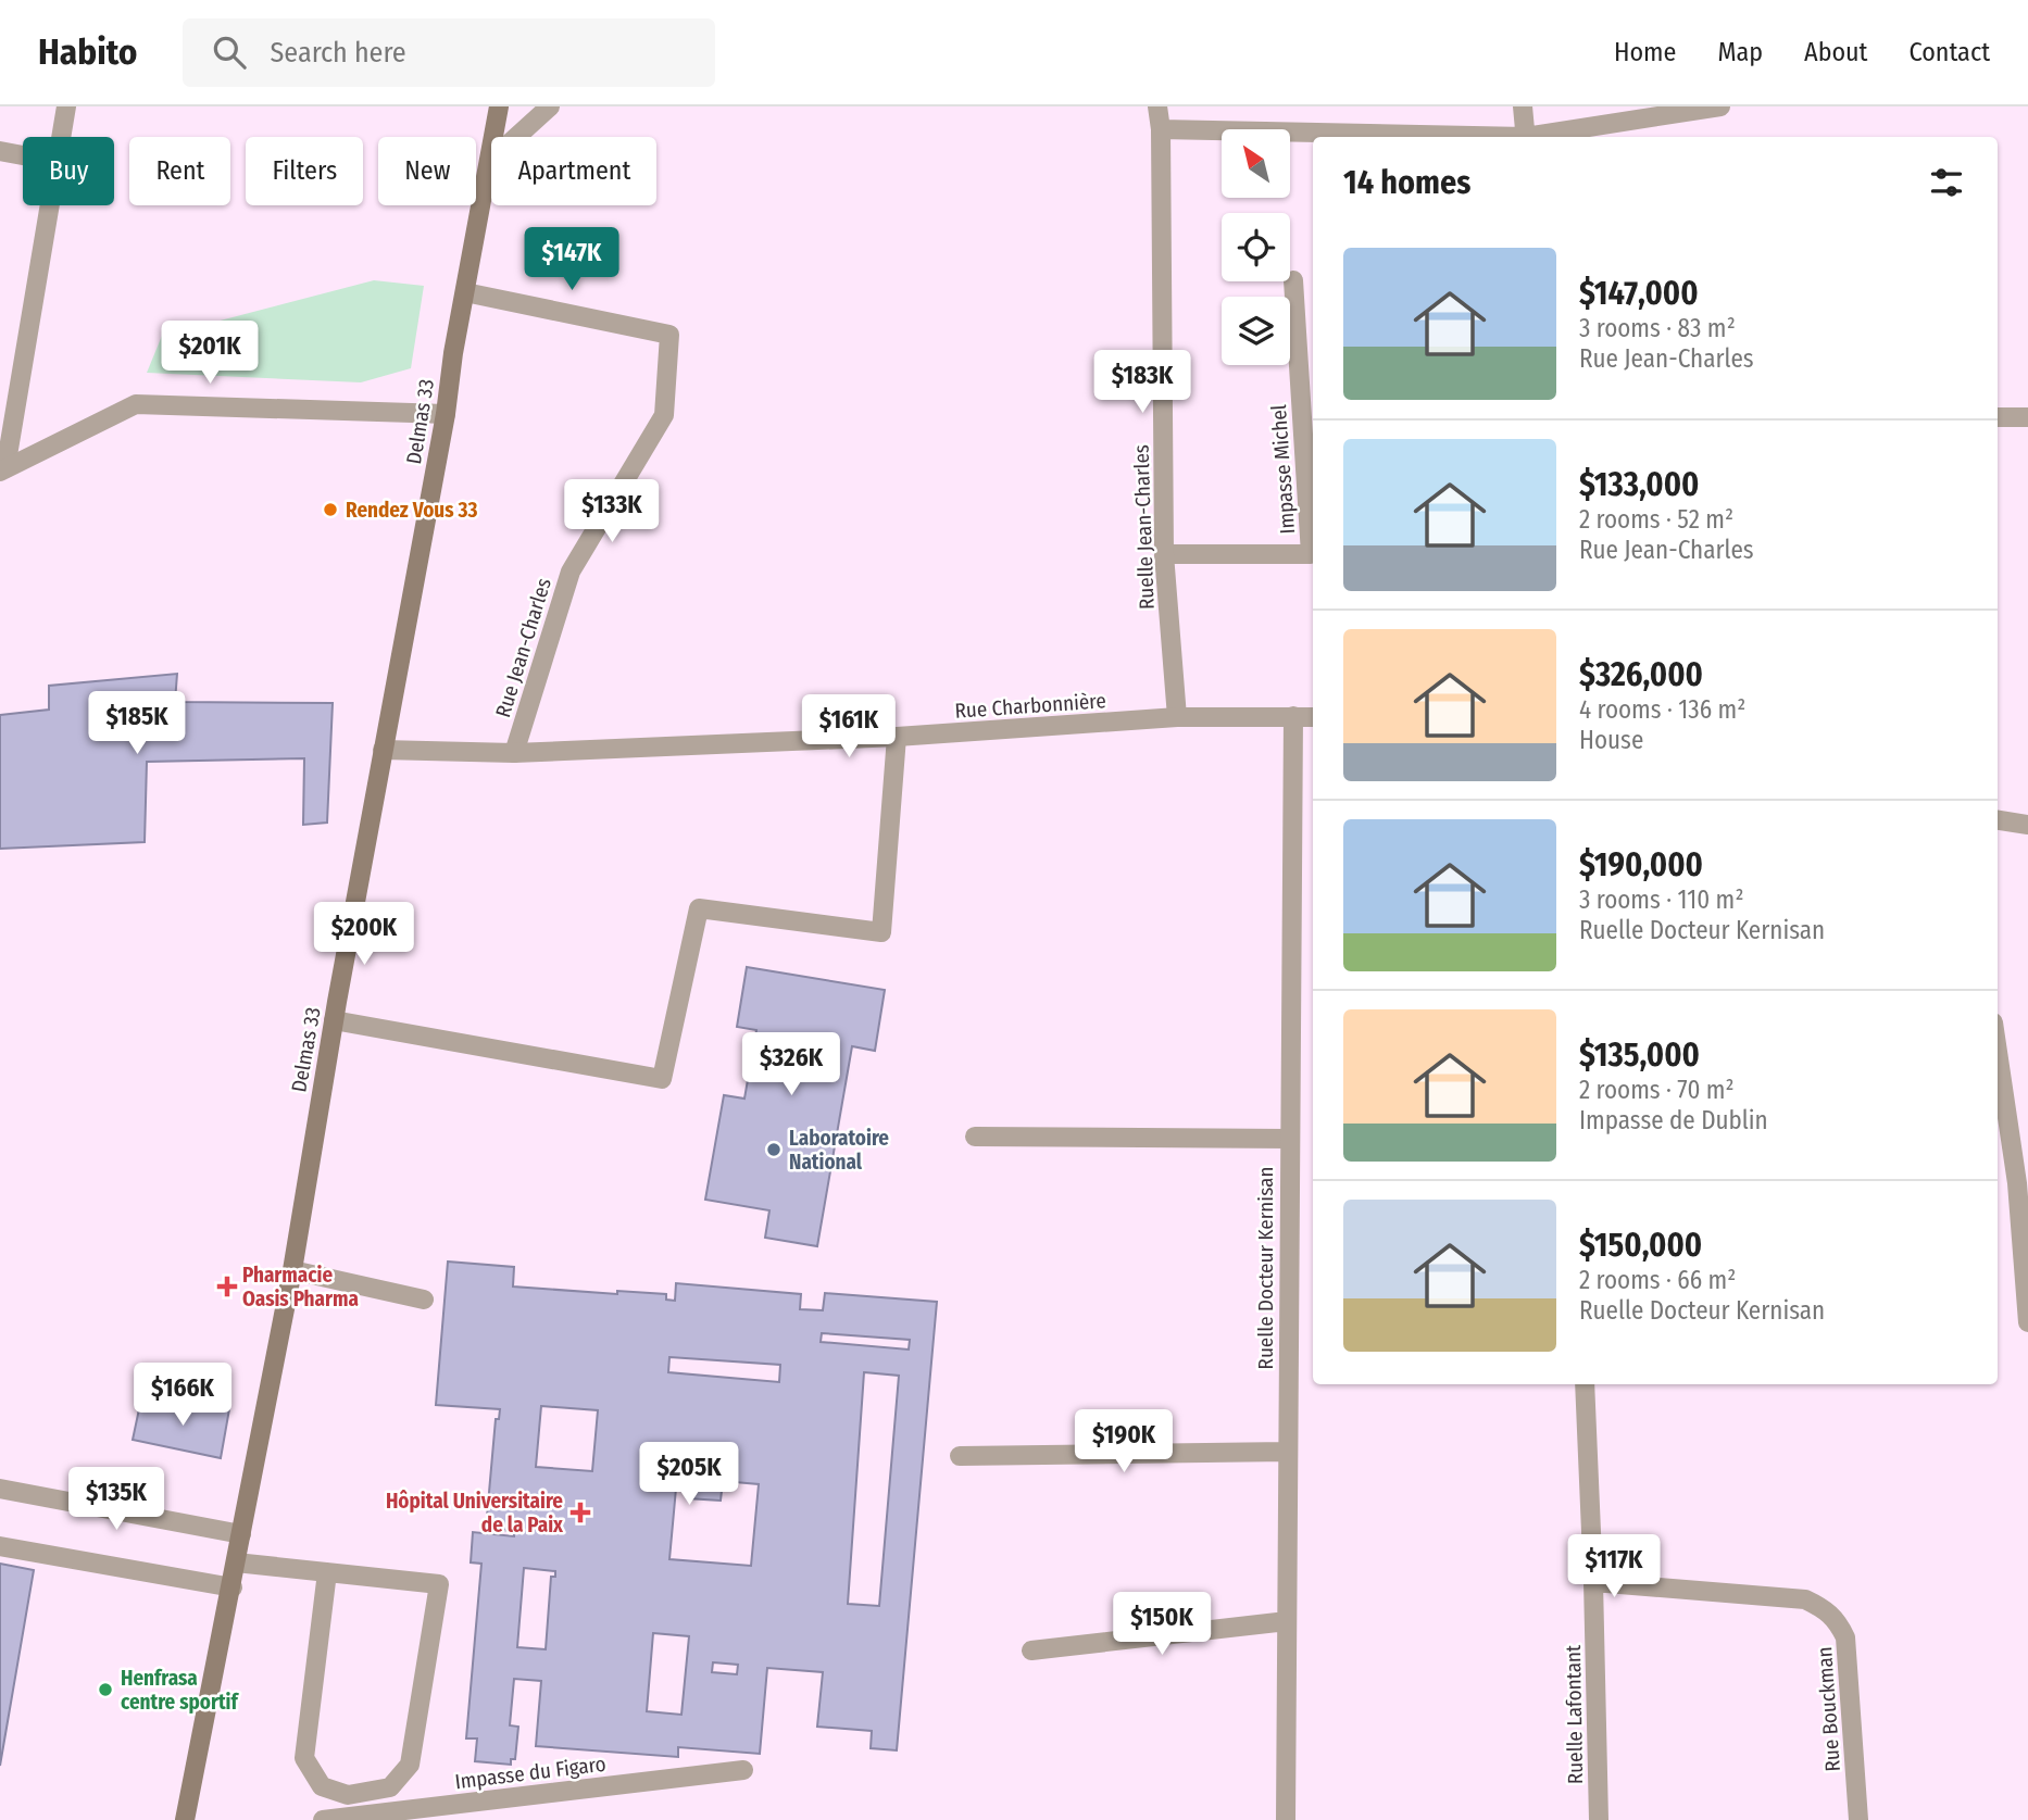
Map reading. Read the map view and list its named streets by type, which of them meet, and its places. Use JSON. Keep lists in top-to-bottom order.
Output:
{
  "streets": {
    "main road": ["Delmas 33"],
    "street": [
      "Impasse Michel",
      "Ruelle Jean-Charles",
      "Rue Jean-Charles",
      "Rue Charbonnière",
      "Ruelle Docteur Kernisan",
      "Rue Bouckman",
      "Ruelle Lafontant",
      "Impasse du Figaro"
    ]
  },
  "crossings": [
    ["Delmas 33", "Rue Jean-Charles"],
    ["Delmas 33", "Rue Charbonnière"],
    ["Impasse Michel", "Ruelle Jean-Charles"],
    ["Ruelle Jean-Charles", "Rue Charbonnière"],
    ["Rue Jean-Charles", "Rue Charbonnière"],
    ["Rue Charbonnière", "Ruelle Docteur Kernisan"],
    ["Rue Bouckman", "Ruelle Lafontant"]
  ],
  "places": {
    "other": ["Rendez Vous 33", "Laboratoire National", "Henfrasa centre sportif"],
    "health": ["Pharmacie Oasis Pharma", "Hôpital Universitaire de la Paix"]
  },
  "north": "top left",
  "page": {
    "header": "Habito",
    "search": "Search here",
    "nav": [
      "Home",
      "Map",
      "About",
      "Contact"
    ],
    "chip": [
      "Buy",
      "Rent",
      "Filters",
      "New",
      "Apartment"
    ],
    "heading": "14 homes",
    "price": [
      "$147K",
      "$201K",
      "$183K",
      "$133K",
      "$185K",
      "$161K",
      "$200K",
      "$326K",
      "$166K",
      "$190K",
      "$205K",
      "$135K",
      "$117K",
      "$150K"
    ],
    "list": [
      {
        "name": "$147,000",
        "note": "3 rooms · 83 m² · Rue Jean-Charles"
      },
      {
        "name": "$133,000",
        "note": "2 rooms · 52 m² · Rue Jean-Charles"
      },
      {
        "name": "$326,000",
        "note": "4 rooms · 136 m² · House"
      },
      {
        "name": "$190,000",
        "note": "3 rooms · 110 m² · Ruelle Docteur Kernisan"
      },
      {
        "name": "$135,000",
        "note": "2 rooms · 70 m² · Impasse de Dublin"
      },
      {
        "name": "$150,000",
        "note": "2 rooms · 66 m² · Ruelle Docteur Kernisan"
      }
    ]
  }
}
